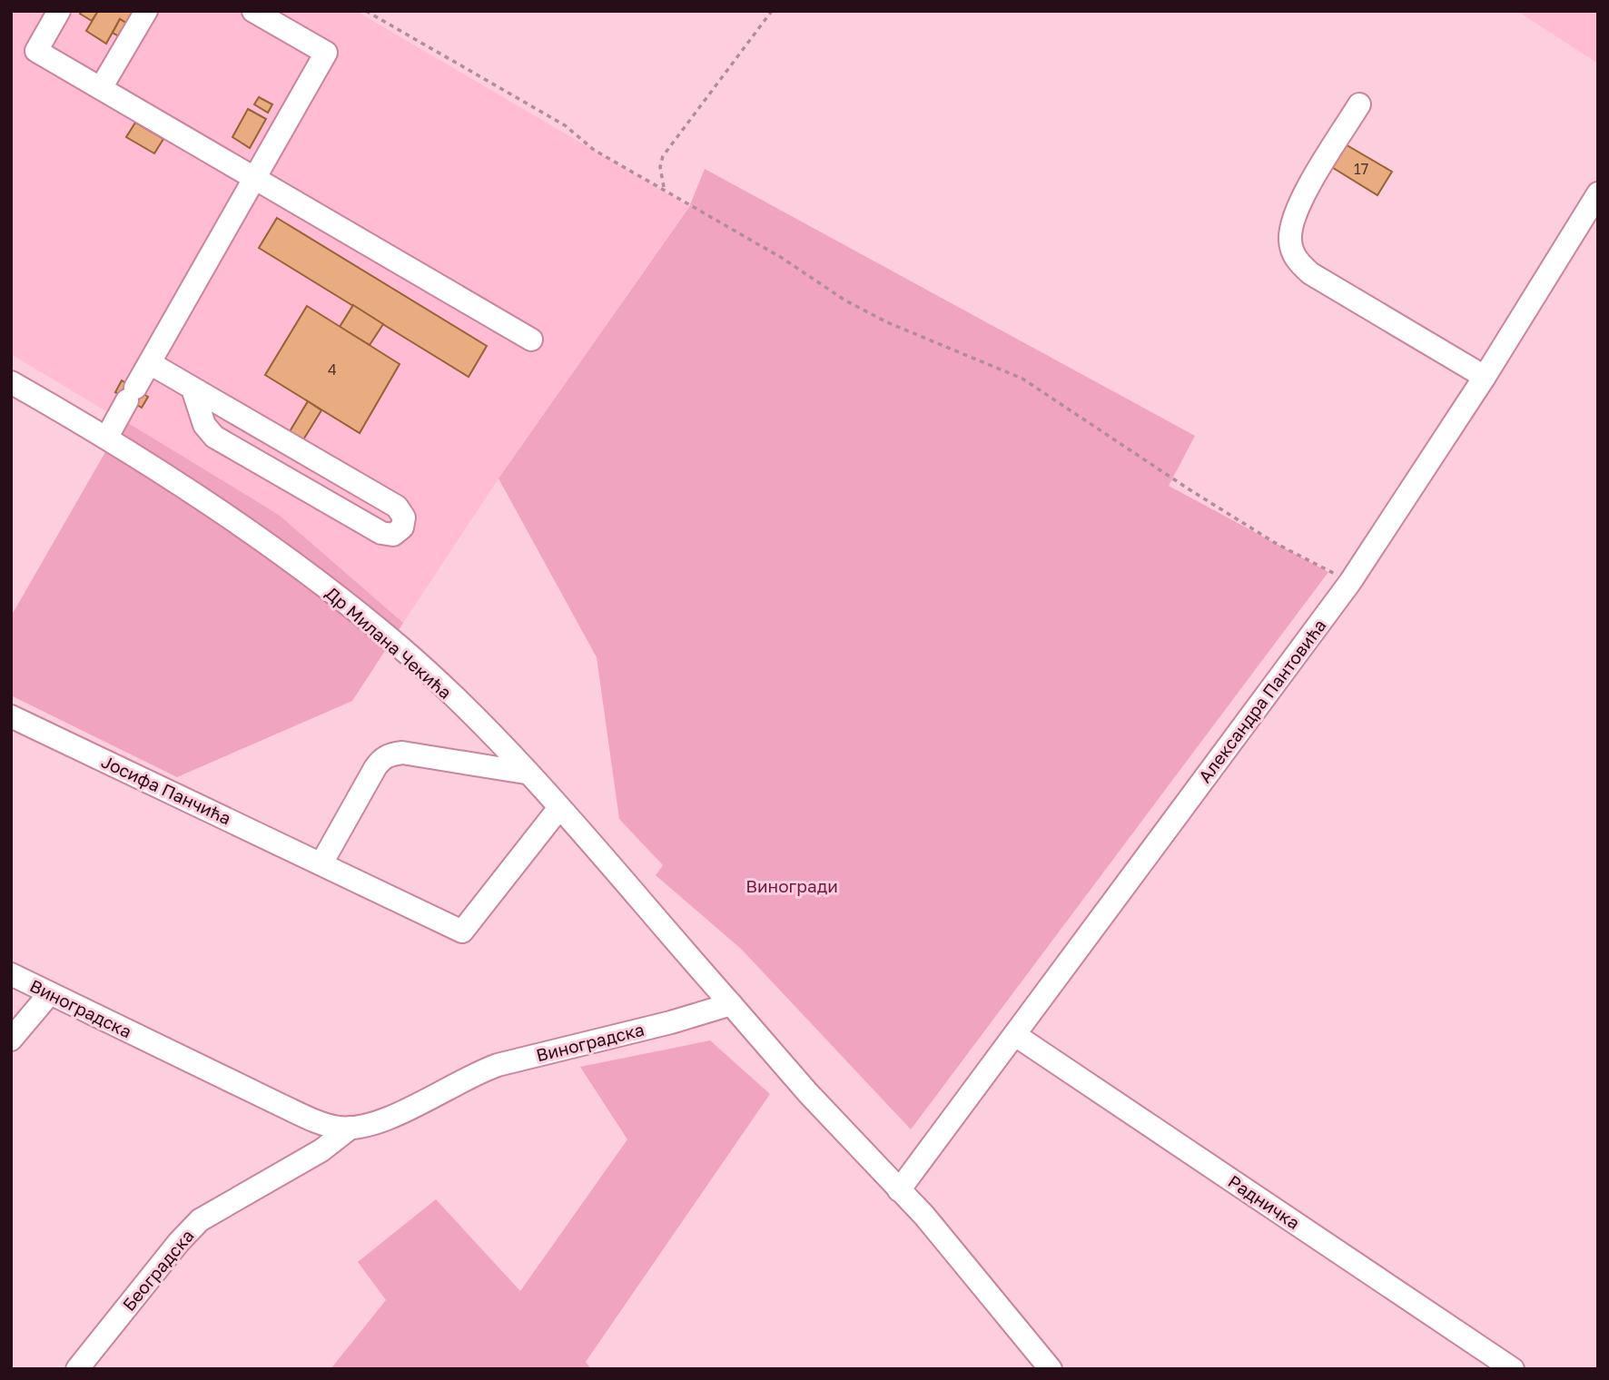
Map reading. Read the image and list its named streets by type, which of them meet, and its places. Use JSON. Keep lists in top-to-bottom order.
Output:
{
  "streets": {
    "street": [
      "Др Милана Чекића",
      "Александра Пантовића",
      "Јосифа Панчића",
      "Виноградска",
      "Радничка",
      "Београдска"
    ]
  },
  "crossings": [
    ["Др Милана Чекића", "Јосифа Панчића"],
    ["Др Милана Чекића", "Виноградска"],
    ["Александра Пантовића", "Радничка"],
    ["Виноградска", "Београдска"]
  ],
  "parks": ["Виногради"],
  "house_numbers": ["17", "4"]
}
